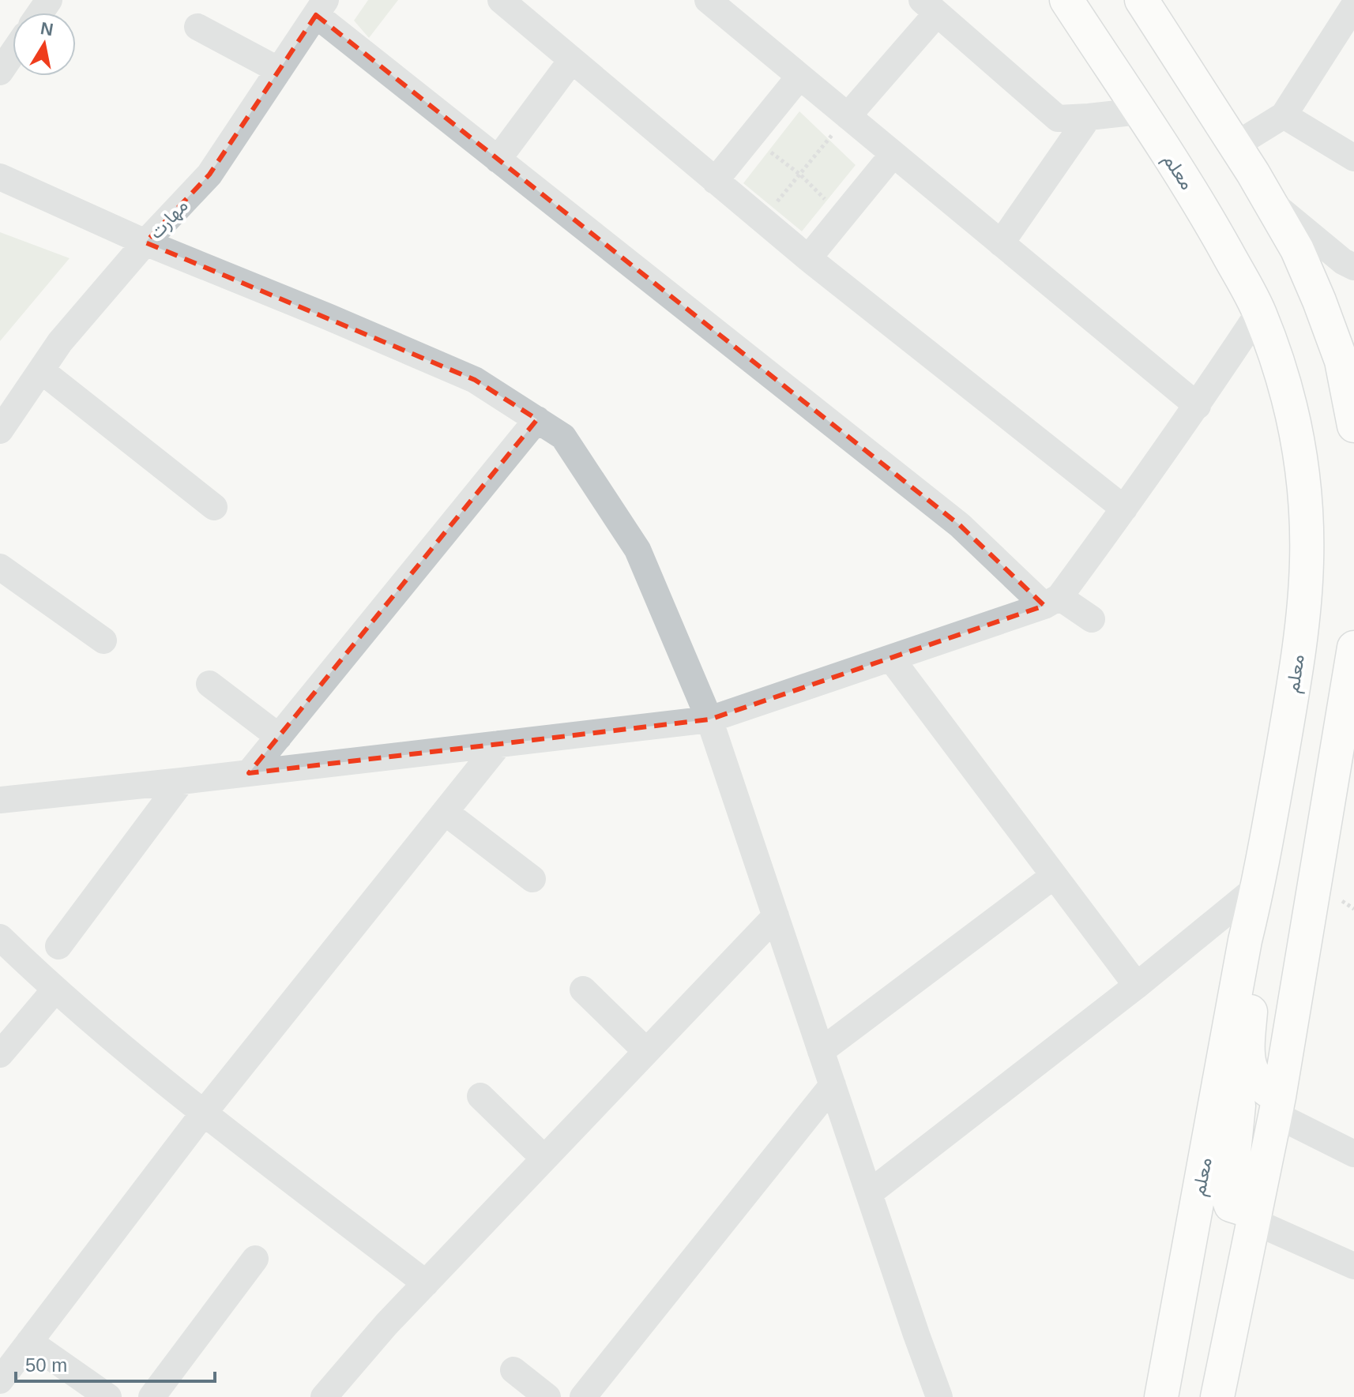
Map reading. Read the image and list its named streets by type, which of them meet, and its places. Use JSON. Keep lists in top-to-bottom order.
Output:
{
  "streets": {
    "main road": ["معلم"],
    "street": ["مهارت"]
  },
  "scale_bar": "50 m",
  "north": "top"
}
